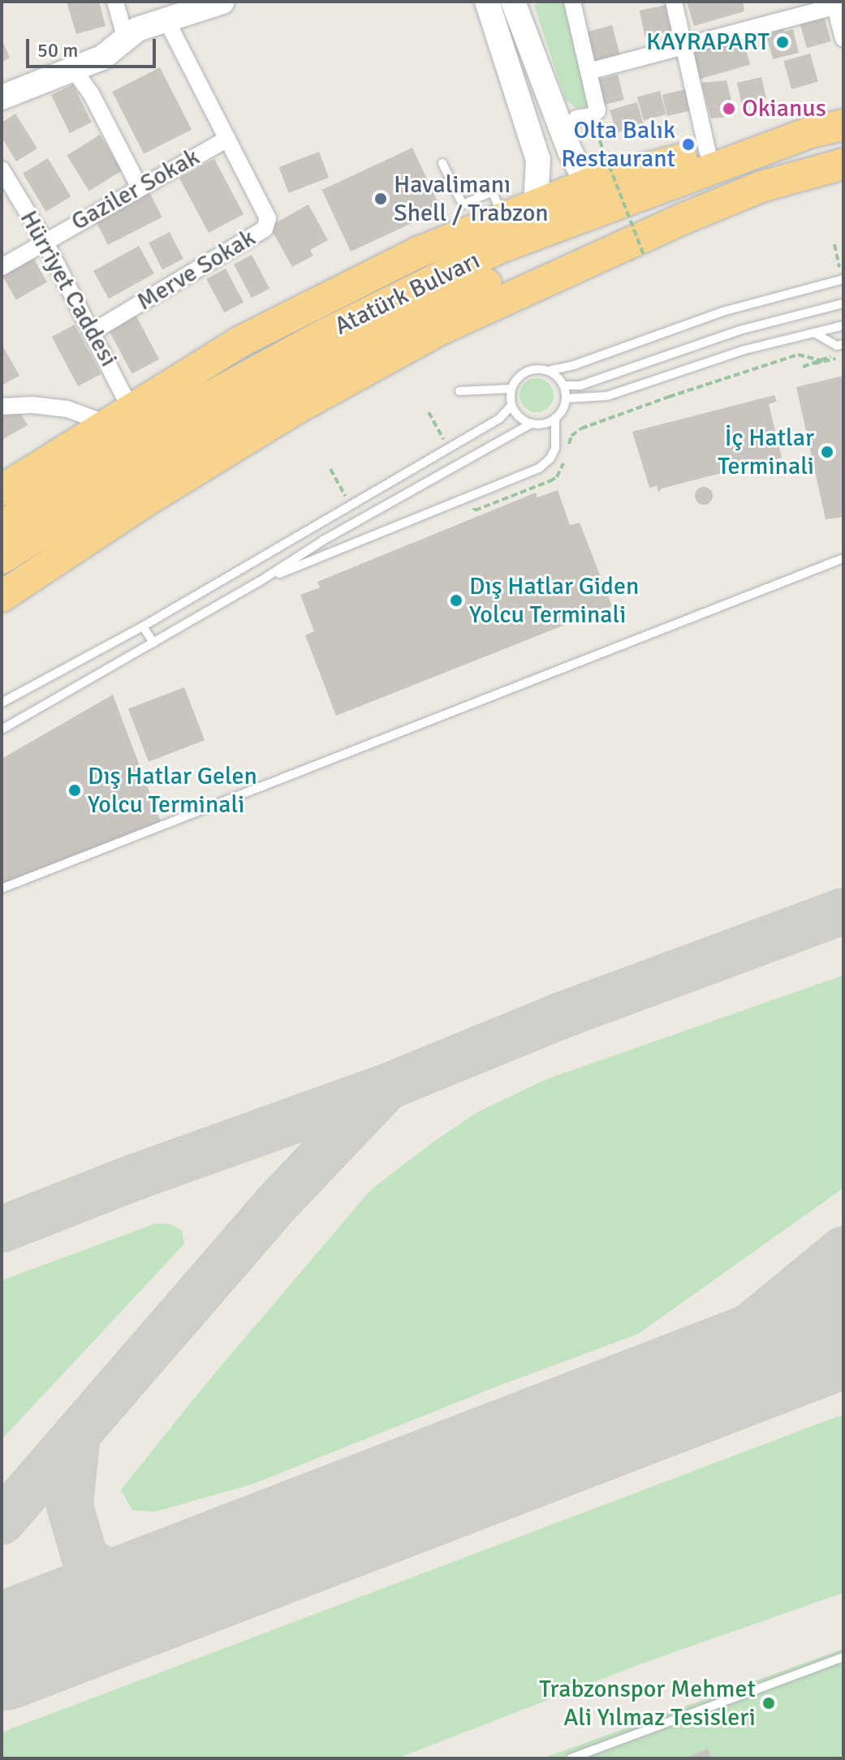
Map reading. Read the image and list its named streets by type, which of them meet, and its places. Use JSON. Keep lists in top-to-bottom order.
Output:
{
  "streets": {
    "highway": ["Atatürk Bulvarı"],
    "street": ["Gaziler Sokak", "Merve Sokak", "Hürriyet Caddesi"]
  },
  "crossings": [
    ["Gaziler Sokak", "Merve Sokak"],
    ["Gaziler Sokak", "Hürriyet Caddesi"],
    ["Merve Sokak", "Hürriyet Caddesi"]
  ],
  "places": [
    "KAYRAPART",
    "Okianus",
    "Olta Balık Restaurant",
    "Havalimanı Shell / Trabzon",
    "İç Hatlar Terminali",
    "Dış Hatlar Giden Yolcu Terminali",
    "Dış Hatlar Gelen Yolcu Terminali",
    "Trabzonspor Mehmet Ali Yılmaz Tesisleri"
  ],
  "scale_bar": "50 m"
}
